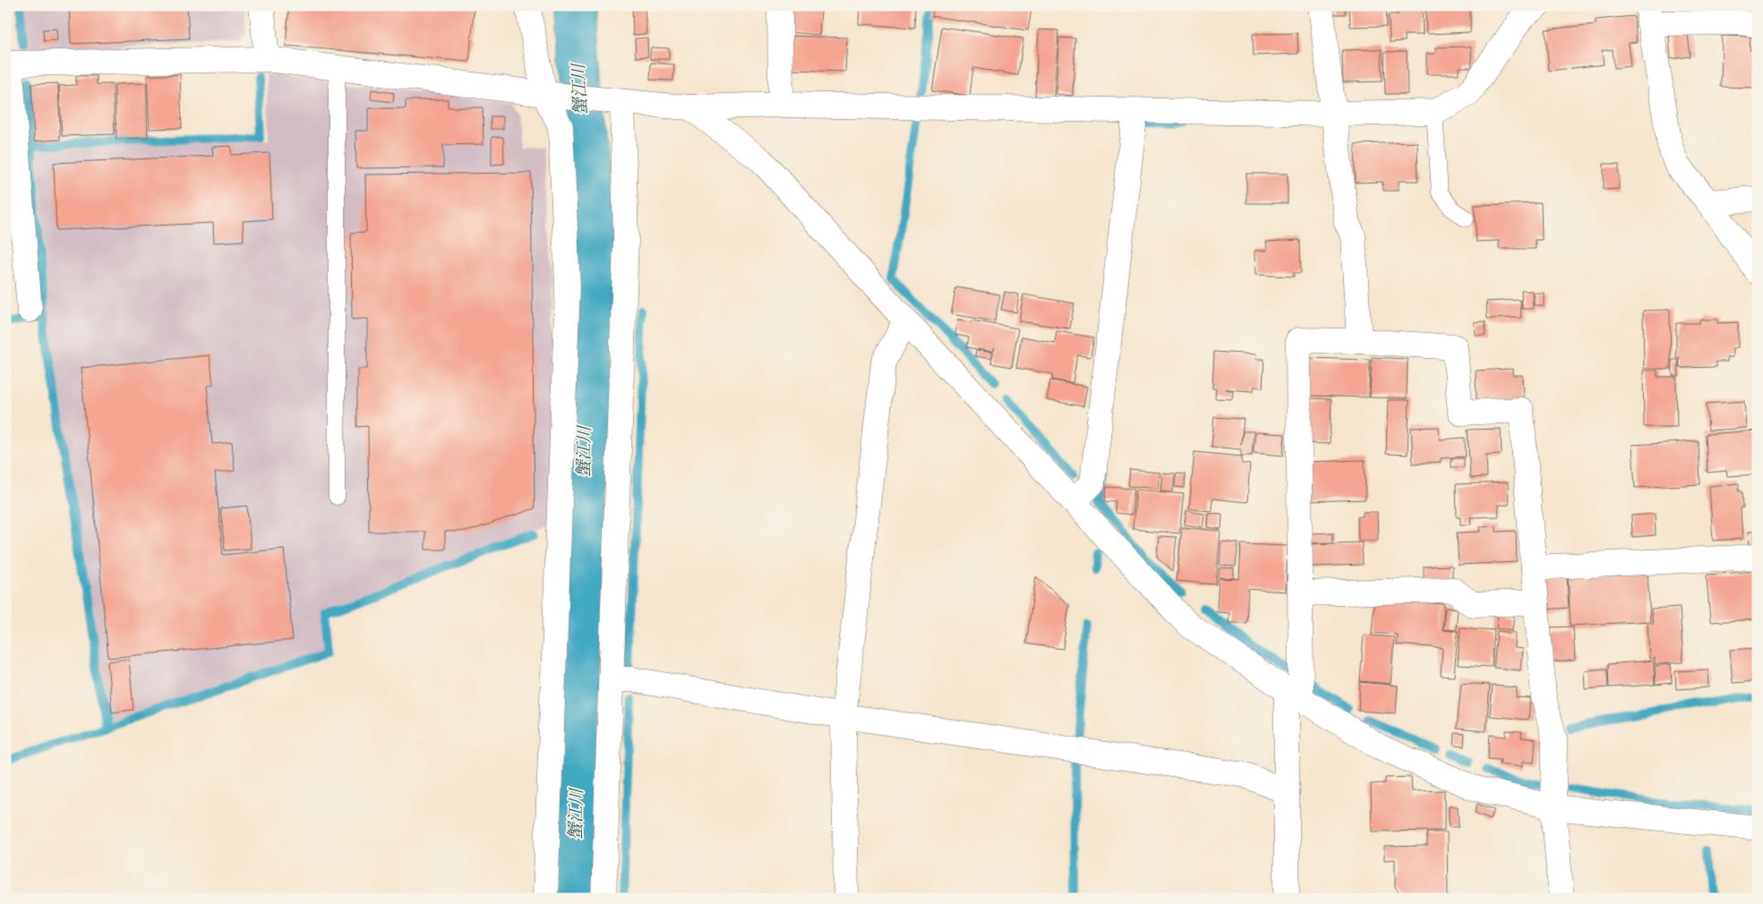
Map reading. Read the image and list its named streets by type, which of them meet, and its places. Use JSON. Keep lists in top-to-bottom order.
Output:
{
  "water": ["蟹江川"]
}
